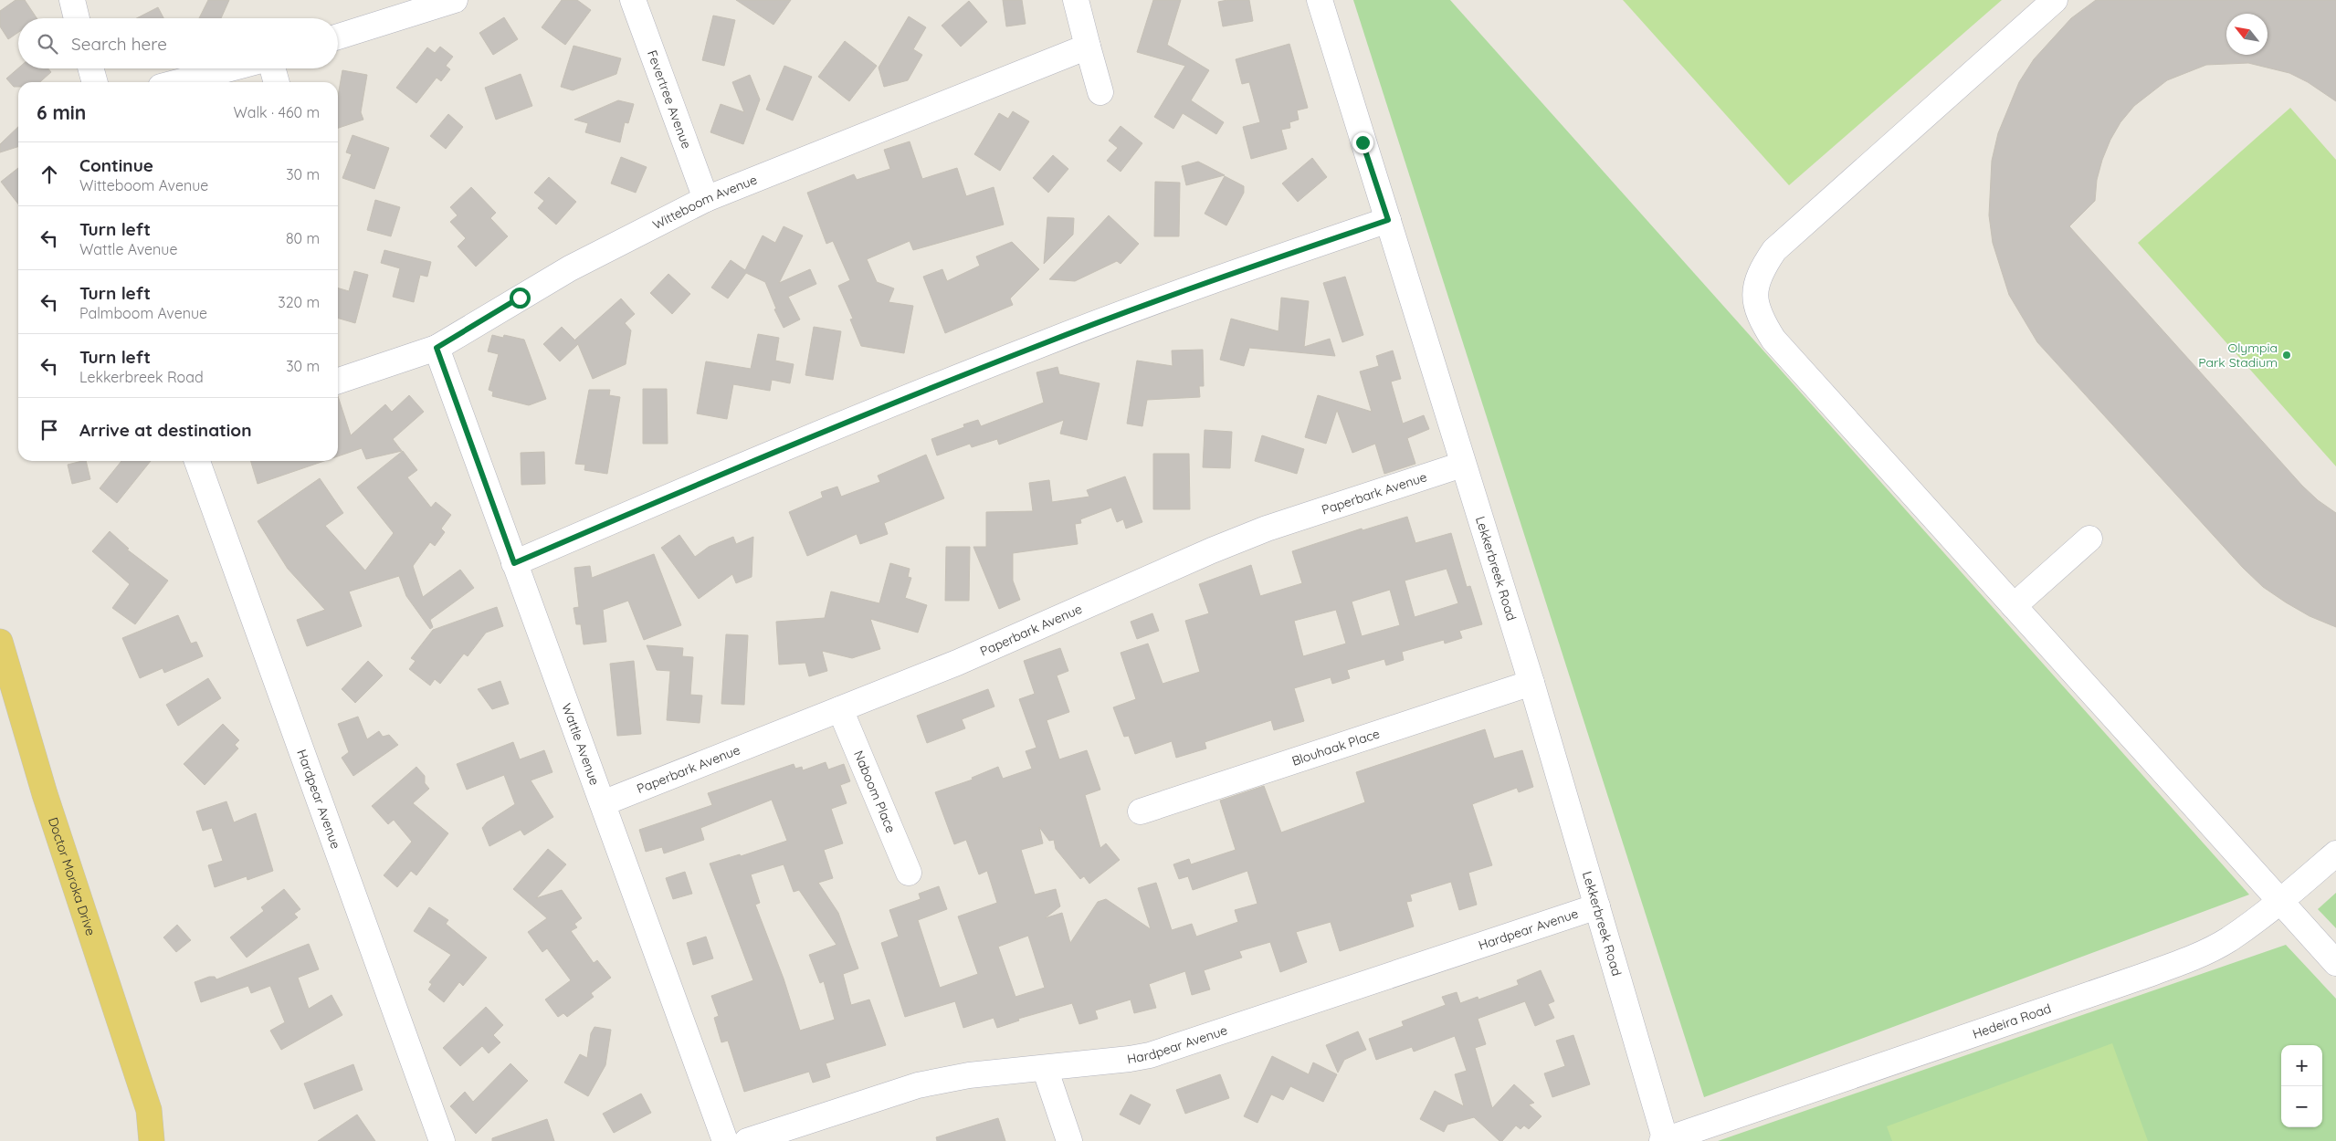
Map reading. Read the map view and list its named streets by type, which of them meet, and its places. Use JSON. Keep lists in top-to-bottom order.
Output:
{
  "streets": {
    "main road": ["Doctor Moroka Drive"],
    "street": [
      "Fevertree Avenue",
      "Witteboom Avenue",
      "Paperbark Avenue",
      "Lekkerbreek Road",
      "Wattle Avenue",
      "Blouhaak Place",
      "Naboom Place",
      "Hardpear Avenue",
      "Hedeira Road"
    ]
  },
  "crossings": [
    ["Fevertree Avenue", "Witteboom Avenue"],
    ["Witteboom Avenue", "Wattle Avenue"],
    ["Paperbark Avenue", "Lekkerbreek Road"],
    ["Paperbark Avenue", "Wattle Avenue"],
    ["Paperbark Avenue", "Naboom Place"],
    ["Lekkerbreek Road", "Blouhaak Place"],
    ["Lekkerbreek Road", "Hardpear Avenue"],
    ["Lekkerbreek Road", "Hedeira Road"]
  ],
  "places": ["Olympia Park Stadium"],
  "north": "top left",
  "page": {
    "search": "Search here",
    "heading": ["6 min", "Walk · 460 m"],
    "list": [
      ["Continue", "Witteboom Avenue", "30 m"],
      ["Turn left", "Wattle Avenue", "80 m"],
      ["Turn left", "Palmboom Avenue", "320 m"],
      ["Turn left", "Lekkerbreek Road", "30 m"],
      "Arrive at destination"
    ],
    "map_buttons": ["+", "−"]
  }
}
